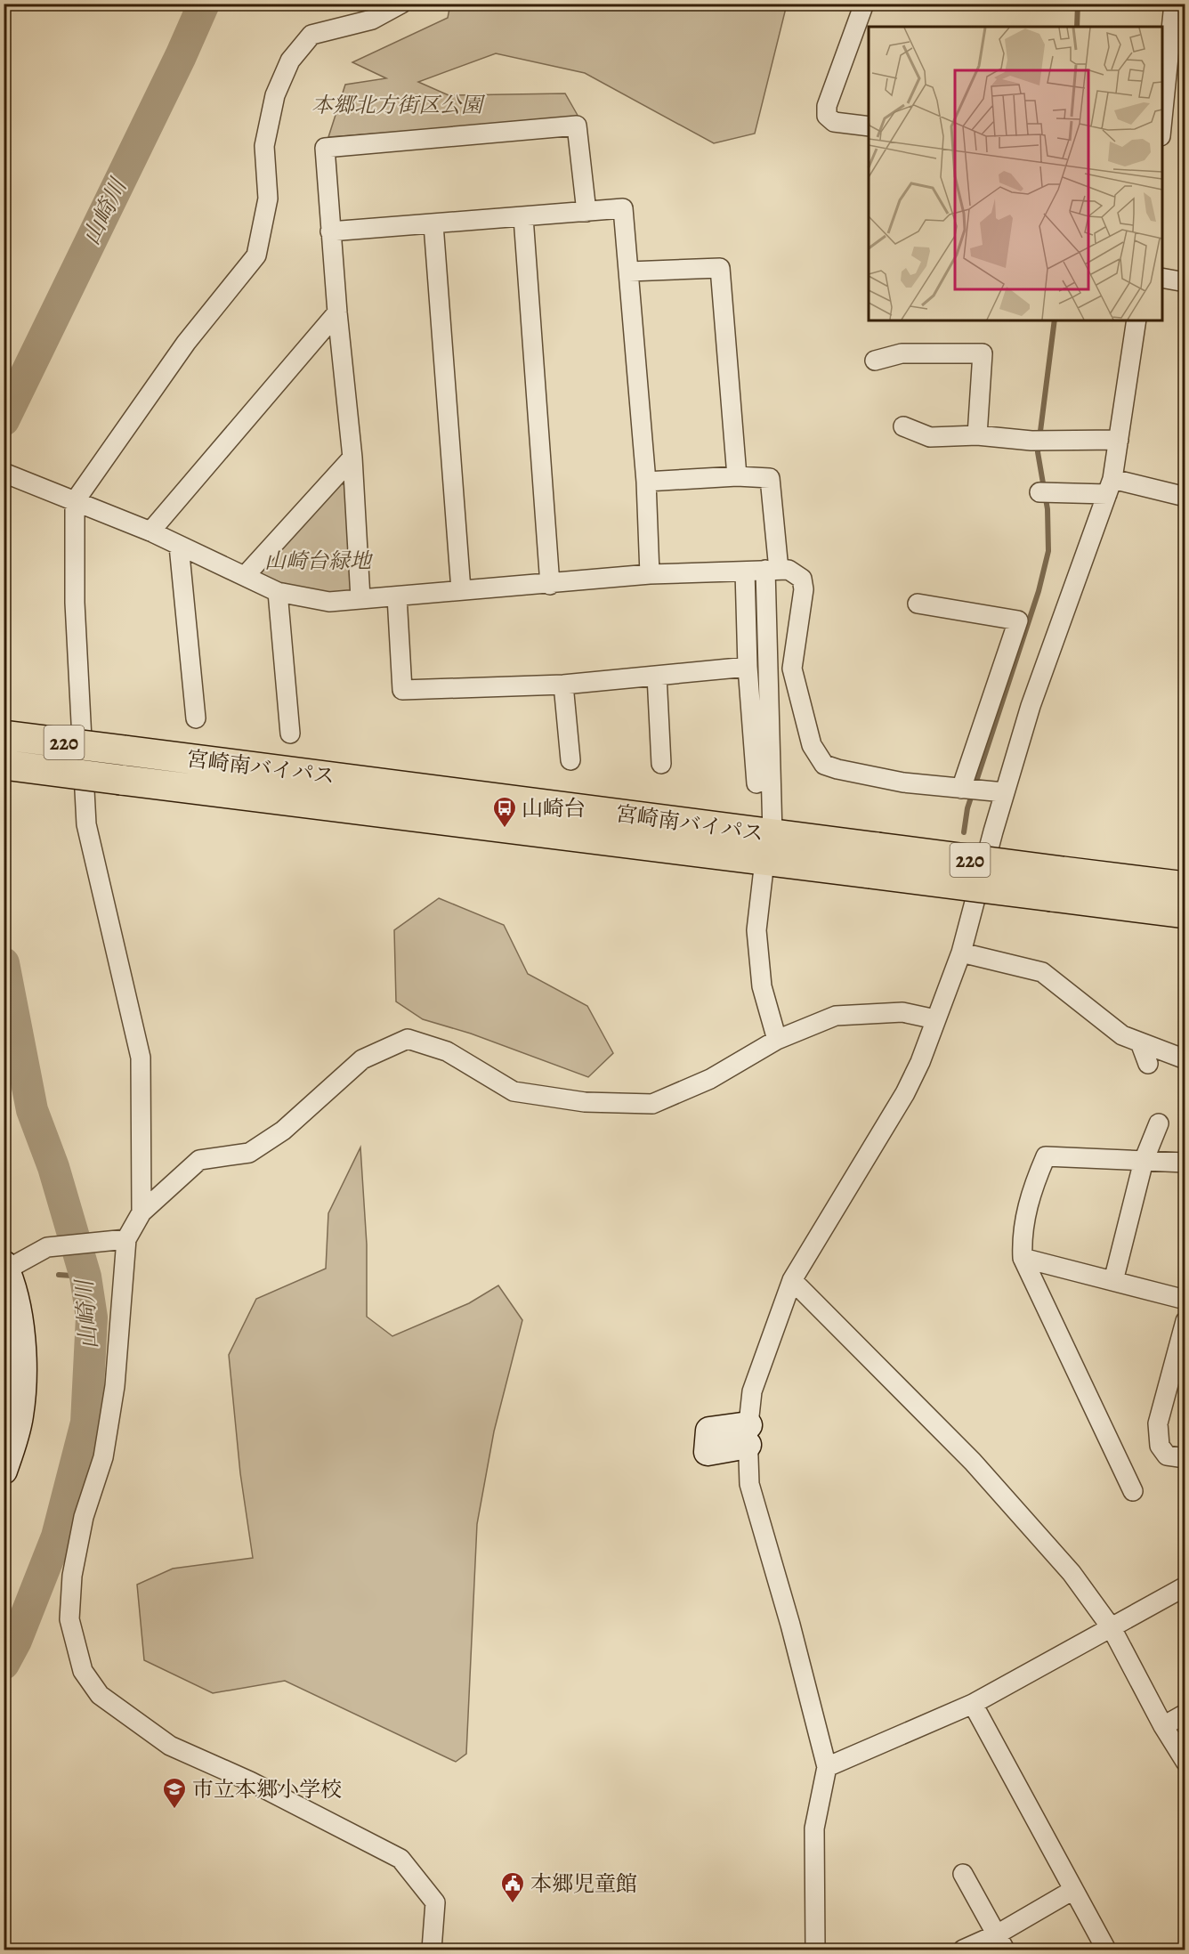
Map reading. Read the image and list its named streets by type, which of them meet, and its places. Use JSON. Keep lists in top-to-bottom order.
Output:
{
  "streets": {
    "highway": ["220", "宮崎南バイパス"]
  },
  "water": ["山崎川"],
  "parks": ["本郷北方街区公園", "山崎台緑地"],
  "places": {
    "bus stop": ["山崎台"],
    "school or university": ["市立本郷小学校"],
    "public building": ["本郷児童館"]
  }
}
